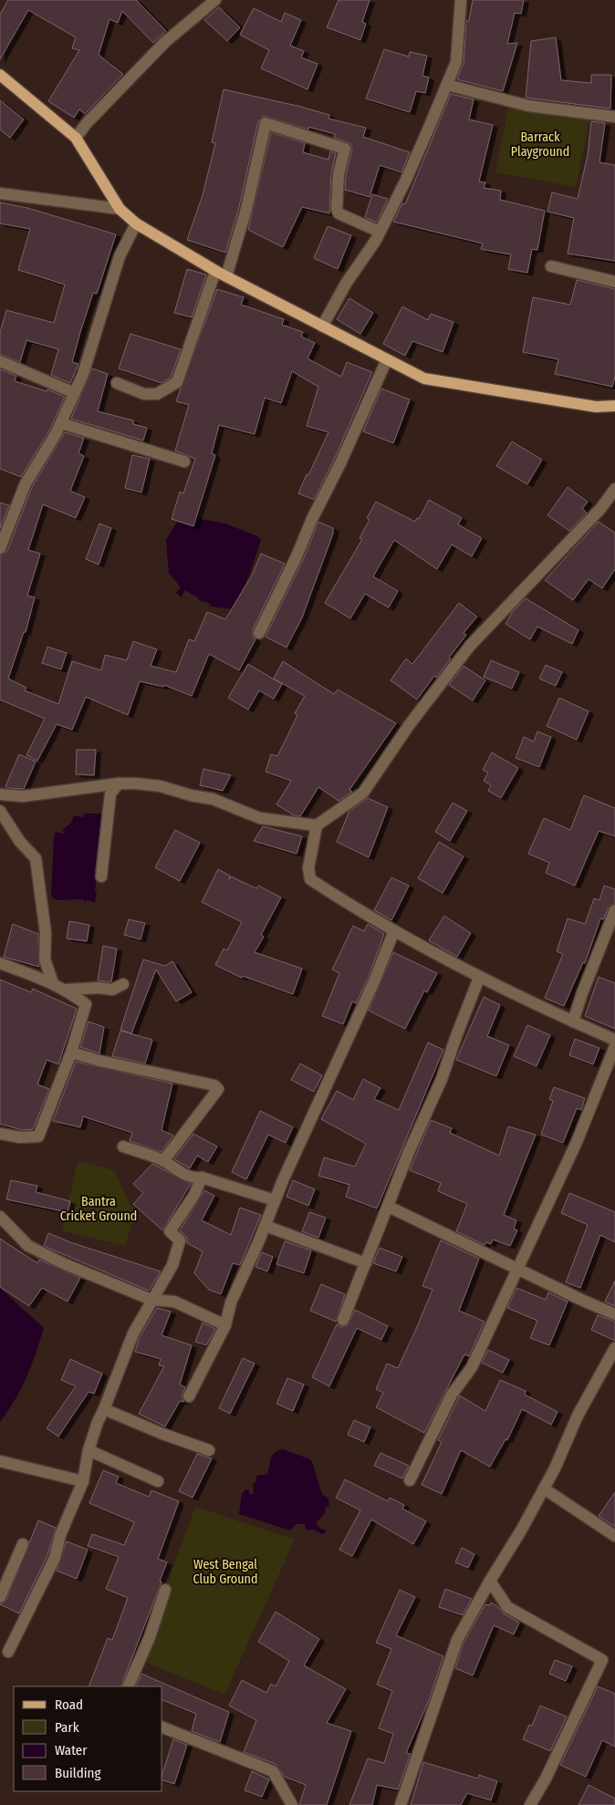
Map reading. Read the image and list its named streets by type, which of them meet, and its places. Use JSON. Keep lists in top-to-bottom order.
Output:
{
  "parks": ["Barrack Playground", "Bantra Cricket Ground", "West Bengal Club Ground"],
  "legend": [
    "Road",
    "Park",
    "Water",
    "Building"
  ]
}
